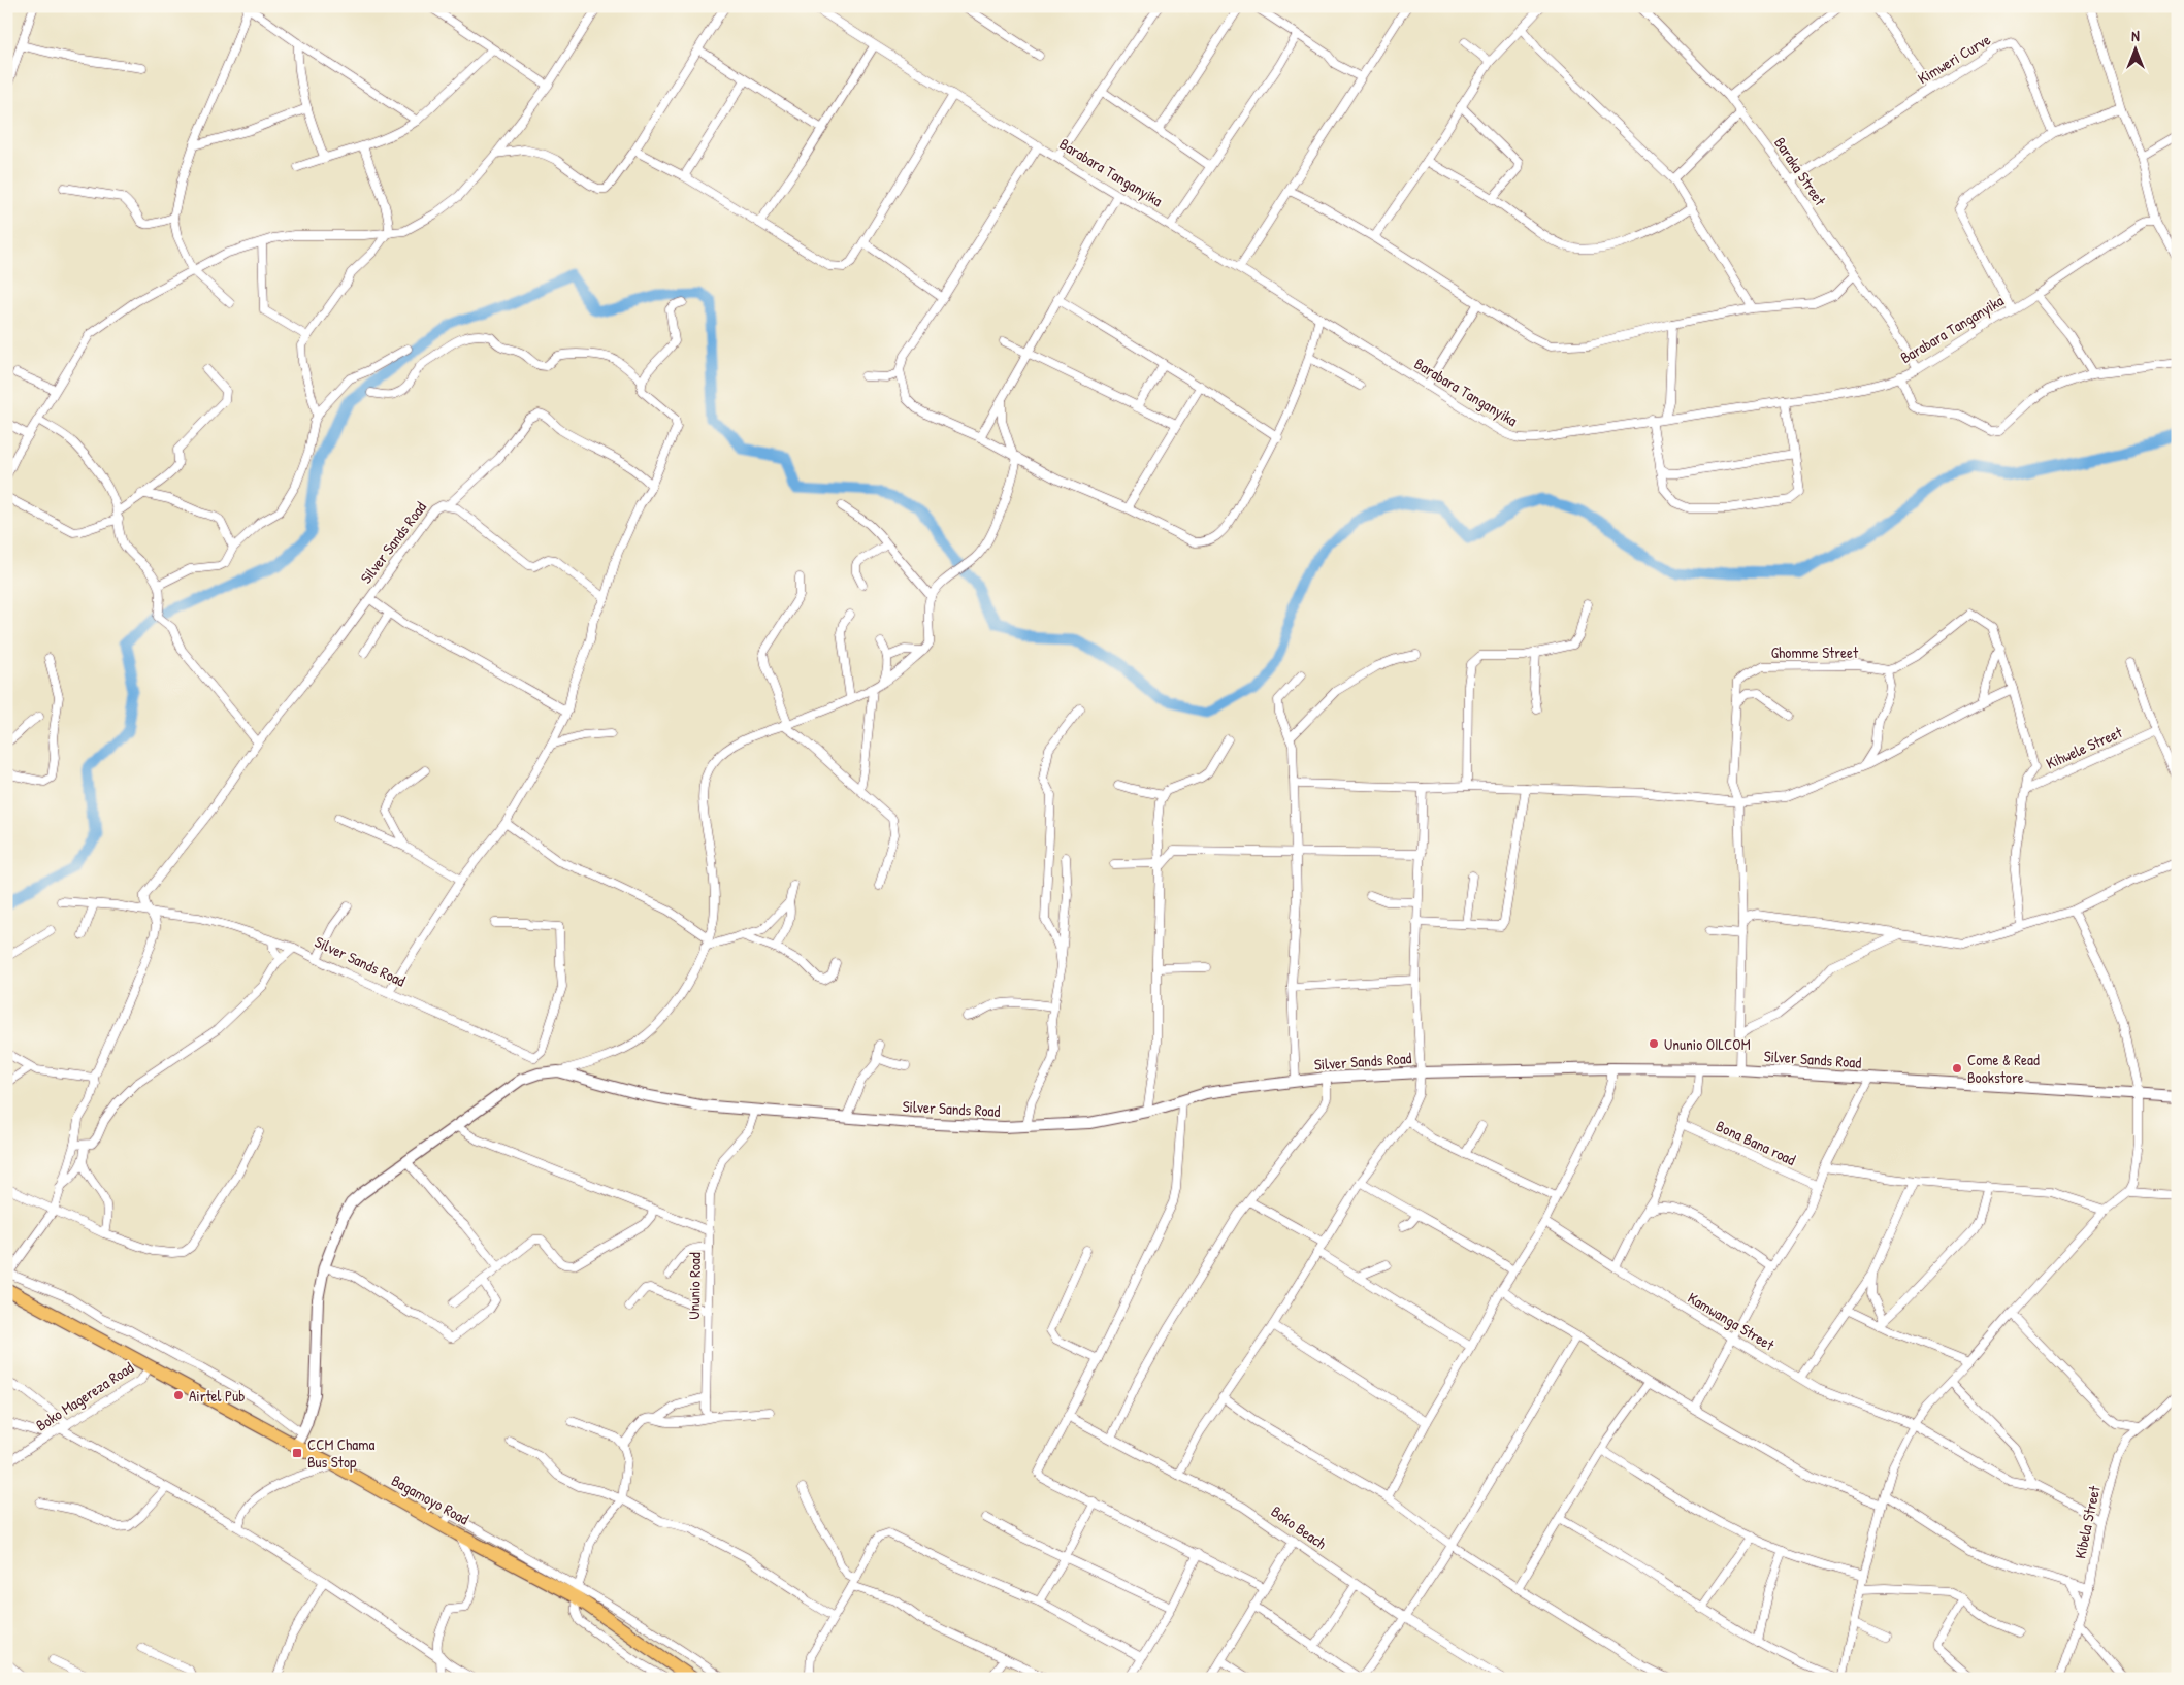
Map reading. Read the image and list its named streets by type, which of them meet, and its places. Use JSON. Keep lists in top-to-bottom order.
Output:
{
  "streets": {
    "highway": ["Bagamoyo Road"],
    "street": [
      "Kimweri Curve",
      "Baraka Street",
      "Barabara Tanganyika",
      "Silver Sands Road",
      "Ghomme Street",
      "Kihwele Street",
      "Bona Bana road",
      "Ununio Road",
      "Kamwanga Street",
      "Boko Magereza Road",
      "Kibela Street",
      "Boko Beach"
    ]
  },
  "crossings": [
    ["Kimweri Curve", "Baraka Street"],
    ["Baraka Street", "Barabara Tanganyika"],
    ["Silver Sands Road", "Ghomme Street"],
    ["Silver Sands Road", "Ununio Road"],
    ["Boko Magereza Road", "Bagamoyo Road"]
  ],
  "places": {
    "other": ["Ununio OILCOM", "Come & Read Bookstore", "Airtel Pub"],
    "transit": ["CCM Chama Bus Stop"]
  },
  "north": "top"
}
